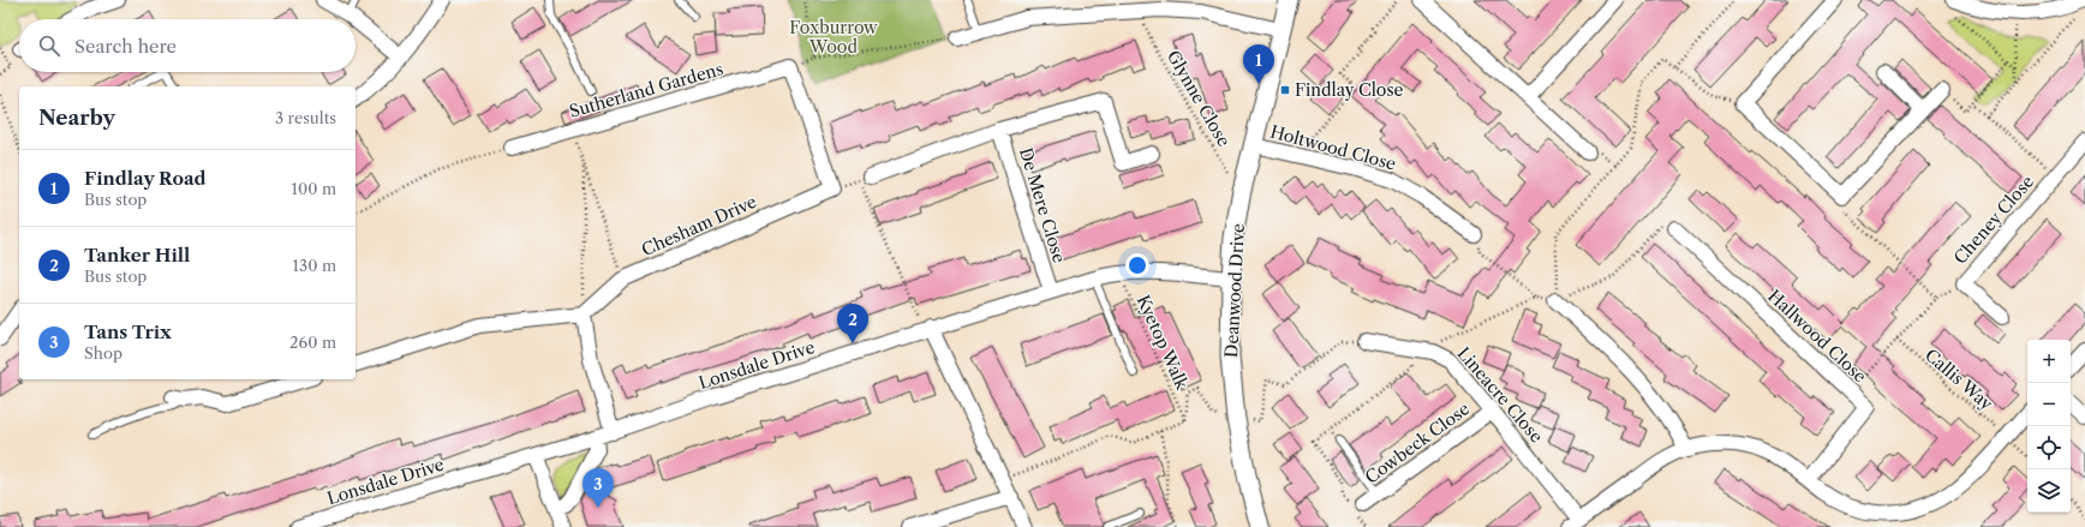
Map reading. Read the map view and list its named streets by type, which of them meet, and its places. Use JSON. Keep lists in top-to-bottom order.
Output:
{
  "streets": {
    "street": [
      "Sutherland Gardens",
      "Holtwood Close",
      "De Mere Close",
      "Cheney Close",
      "Chesham Drive",
      "Deanwood Drive",
      "Hallwood Close",
      "Lonsdale Drive",
      "Lineacre Close",
      "Cowbeck Close"
    ],
    "path": ["Glynne Close", "Kyetop Walk", "Callis Way"]
  },
  "crossings": [
    ["Glynne Close", "Deanwood Drive"],
    ["Holtwood Close", "Deanwood Drive"],
    ["De Mere Close", "Lonsdale Drive"],
    ["Deanwood Drive", "Lonsdale Drive"],
    ["Kyetop Walk", "Lonsdale Drive"],
    ["Lineacre Close", "Cowbeck Close"]
  ],
  "parks": ["Foxburrow Wood"],
  "places": {
    "transit": ["Findlay Close"]
  },
  "page": {
    "search": "Search here",
    "pins": ["1", "2", "3"],
    "heading": ["Nearby", "3 results"],
    "list": [
      {
        "mark": "1",
        "name": "Findlay Road",
        "note": "Bus stop",
        "value": "100 m"
      },
      {
        "mark": "2",
        "name": "Tanker Hill",
        "note": "Bus stop",
        "value": "130 m"
      },
      {
        "mark": "3",
        "name": "Tans Trix",
        "note": "Shop",
        "value": "260 m"
      }
    ],
    "map_buttons": ["+", "−"]
  }
}
